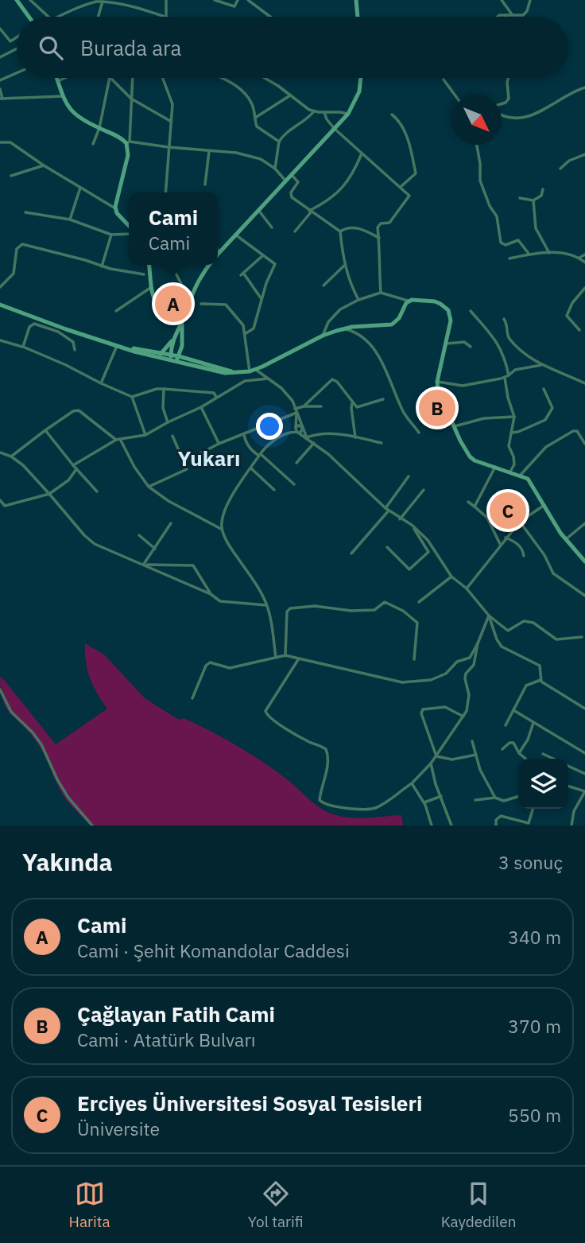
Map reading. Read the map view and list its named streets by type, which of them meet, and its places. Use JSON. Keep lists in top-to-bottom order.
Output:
{
  "districts": ["Yukarı"],
  "north": "bottom right",
  "page": {
    "search": "Burada ara",
    "popup": ["Cami", "Cami"],
    "pins": ["A", "B", "C"],
    "heading": ["Yakında", "3 sonuç"],
    "list": [
      {
        "mark": "A",
        "name": "Cami",
        "note": "Cami · Şehit Komandolar Caddesi",
        "value": "340 m"
      },
      {
        "mark": "B",
        "name": "Çağlayan Fatih Cami",
        "note": "Cami · Atatürk Bulvarı",
        "value": "370 m"
      },
      {
        "mark": "C",
        "name": "Erciyes Üniversitesi Sosyal Tesisleri",
        "note": "Üniversite",
        "value": "550 m"
      }
    ],
    "nav": ["Harita", "Yol tarifi", "Kaydedilen"]
  }
}
